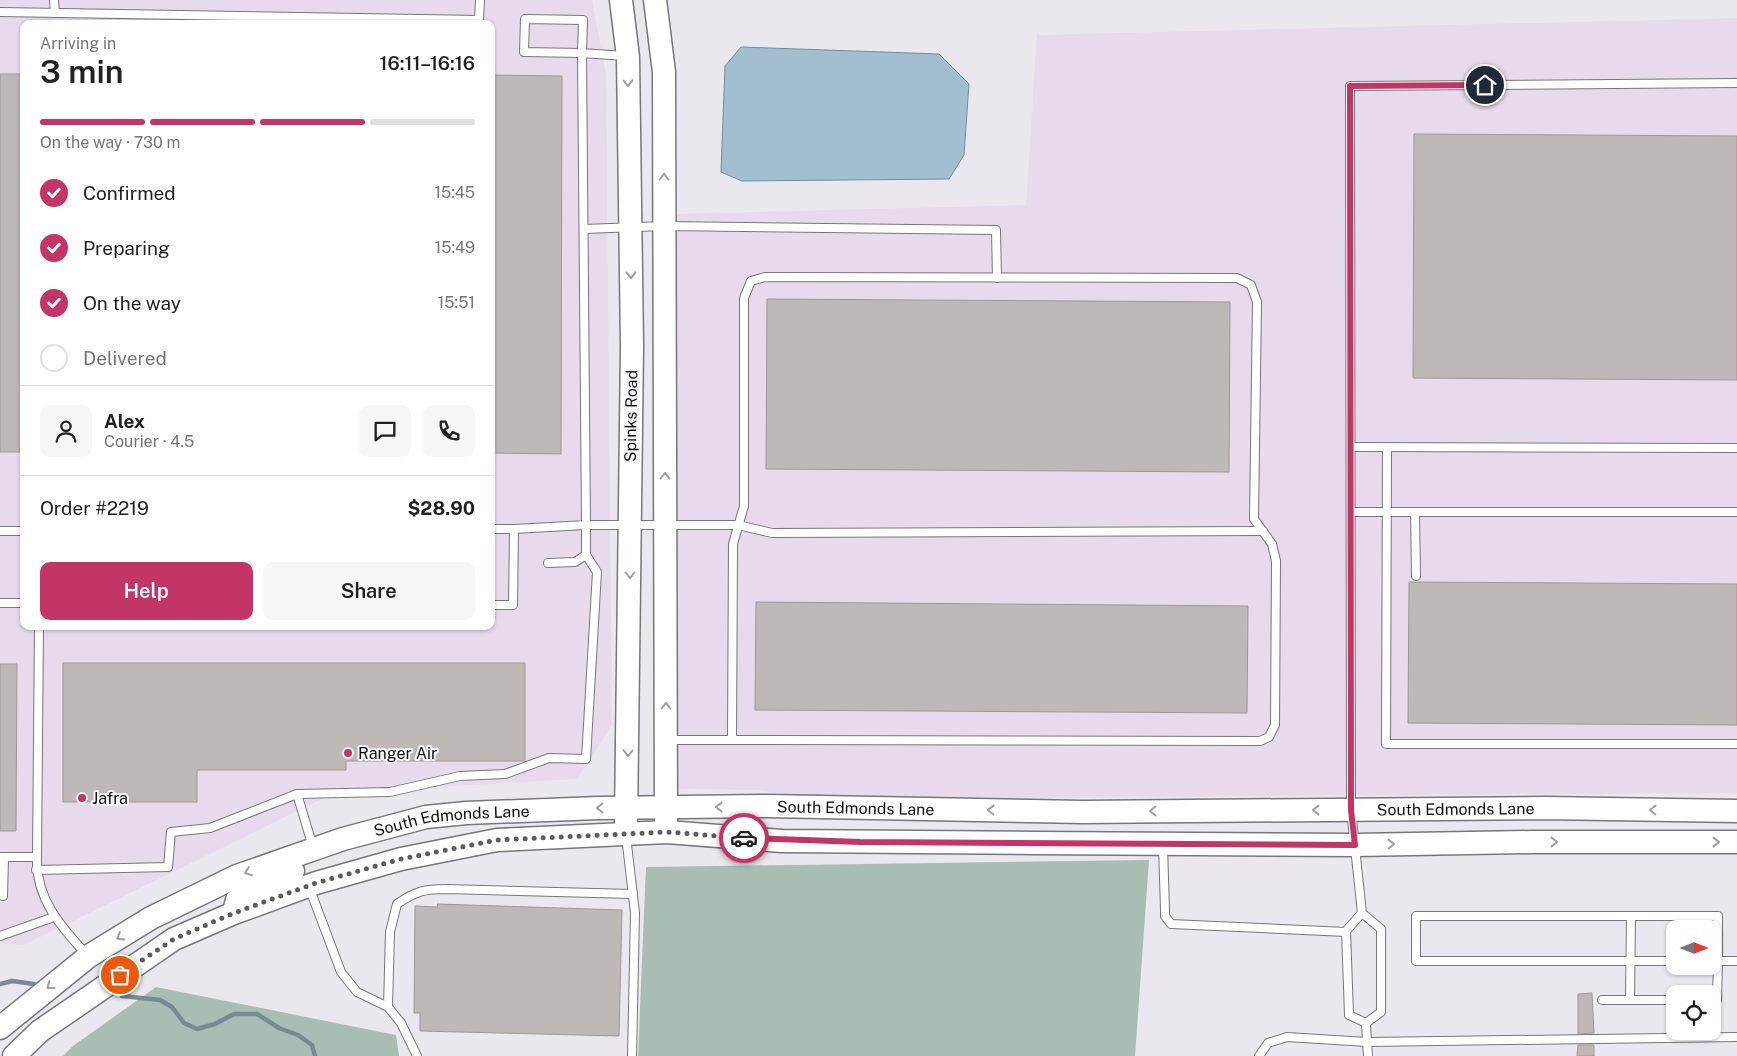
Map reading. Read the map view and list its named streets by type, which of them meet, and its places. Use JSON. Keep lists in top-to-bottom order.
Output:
{
  "streets": {
    "main road": ["Spinks Road", "South Edmonds Lane"]
  },
  "crossings": [
    ["Spinks Road", "South Edmonds Lane"]
  ],
  "places": ["Ranger Air", "Jafra"],
  "north": "right",
  "page": {
    "heading": ["3 min", "Arriving in", "16:11–16:16"],
    "panel": [
      "Alex",
      "Courier · 4.5",
      "Order #2219",
      "$28.90"
    ],
    "bar": "On the way · 730 m",
    "list": [
      ["Confirmed", "15:45"],
      ["Preparing", "15:49"],
      ["On the way", "15:51"],
      "Delivered"
    ],
    "buttons": ["Help", "Share"]
  }
}
